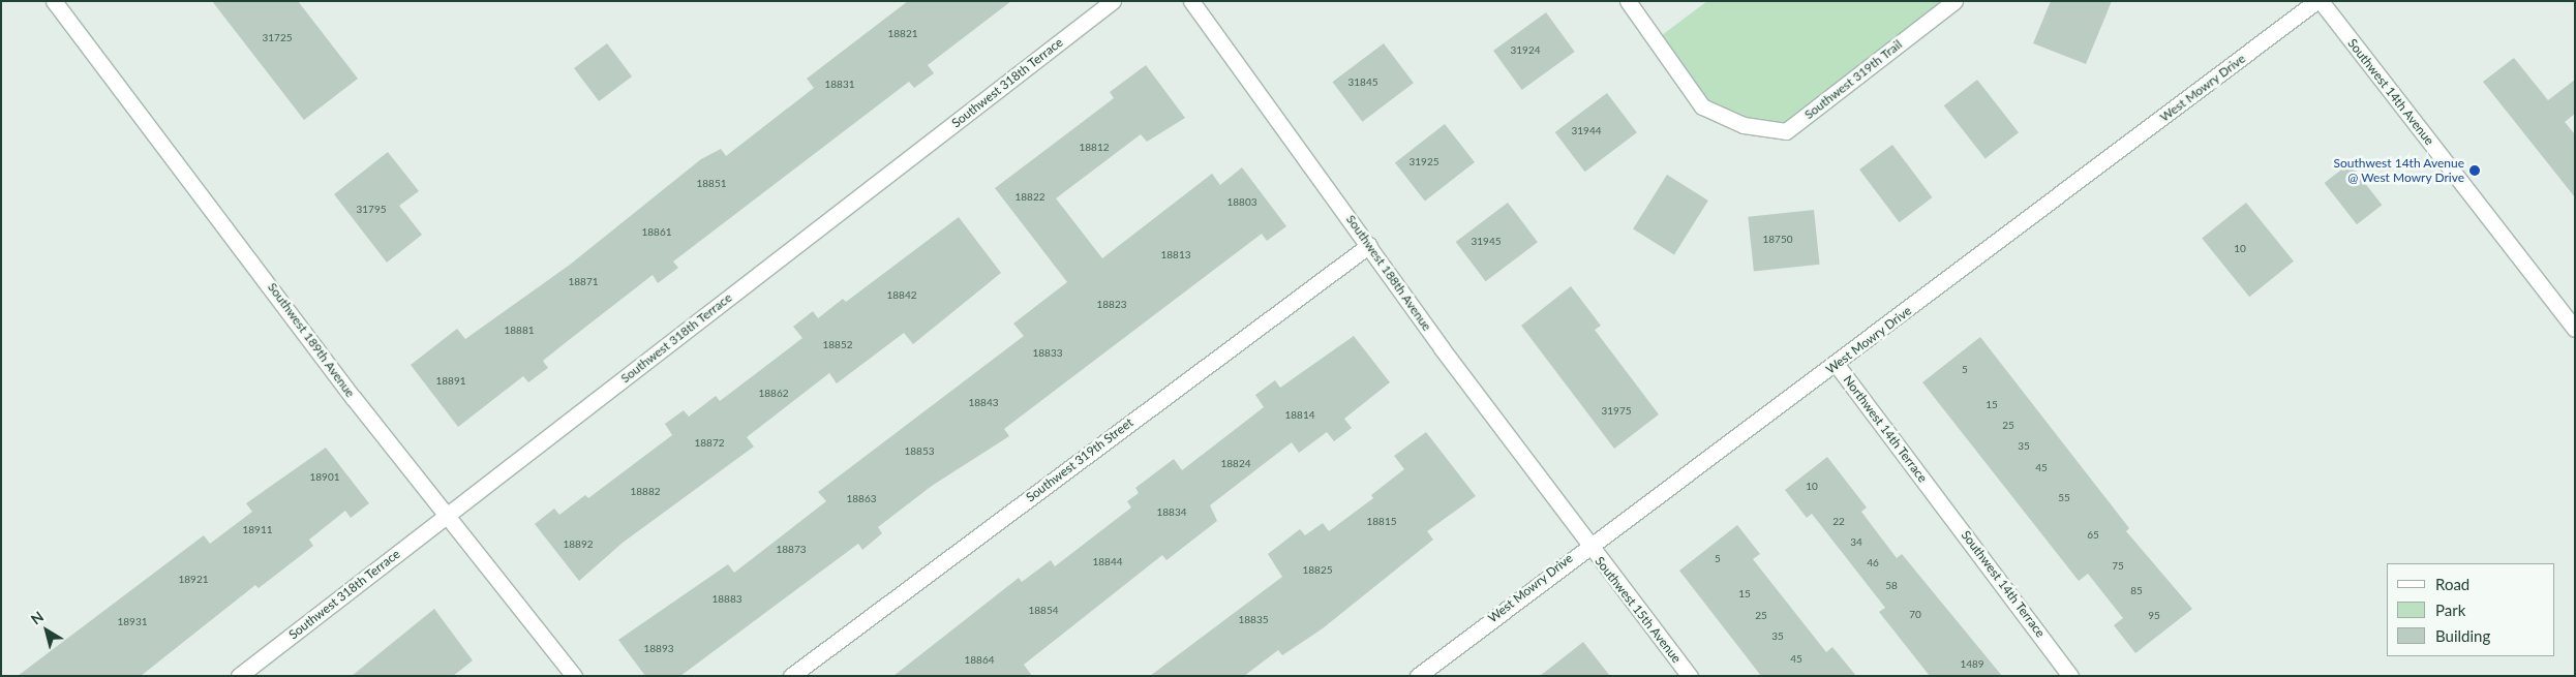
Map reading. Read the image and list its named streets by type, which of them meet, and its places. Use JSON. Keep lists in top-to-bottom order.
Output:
{
  "streets": {
    "street": [
      "Southwest 319th Trail",
      "Southwest 318th Terrace",
      "West Mowry Drive",
      "Southwest 14th Avenue",
      "Southwest 188th Avenue",
      "Southwest 189th Avenue",
      "Northwest 14th Terrace",
      "Southwest 319th Street",
      "Southwest 14th Terrace",
      "Southwest 15th Avenue"
    ]
  },
  "crossings": [
    ["Southwest 318th Terrace", "Southwest 189th Avenue"],
    ["West Mowry Drive", "Southwest 188th Avenue"],
    ["West Mowry Drive", "Northwest 14th Terrace"],
    ["West Mowry Drive", "Southwest 15th Avenue"],
    ["Southwest 188th Avenue", "Southwest 319th Street"],
    ["Southwest 188th Avenue", "Southwest 15th Avenue"],
    ["Northwest 14th Terrace", "Southwest 14th Terrace"]
  ],
  "places": ["Southwest 14th Avenue @ West Mowry Drive"],
  "house_numbers": [
    "18821",
    "31725",
    "31924",
    "31845",
    "18831",
    "31944",
    "18812",
    "31925",
    "18851",
    "18822",
    "18803",
    "31795",
    "18861",
    "18750",
    "31945",
    "10",
    "18813",
    "18871",
    "18842",
    "18823",
    "18881",
    "18852",
    "18833",
    "5",
    "18891",
    "18862",
    "18843",
    "15",
    "31975",
    "18814",
    "25",
    "18872",
    "35",
    "18853",
    "18824",
    "45",
    "18901",
    "10",
    "18882",
    "55",
    "18863",
    "18834",
    "18815",
    "22",
    "18911",
    "65",
    "34",
    "18892",
    "18873",
    "5",
    "18844",
    "46",
    "75",
    "18825",
    "18921",
    "58",
    "85",
    "15",
    "18883",
    "18854",
    "70",
    "25",
    "95",
    "18835",
    "18931",
    "35",
    "18893",
    "45",
    "18864",
    "1489"
  ],
  "legend": ["Road", "Park", "Building"],
  "north": "top left"
}
